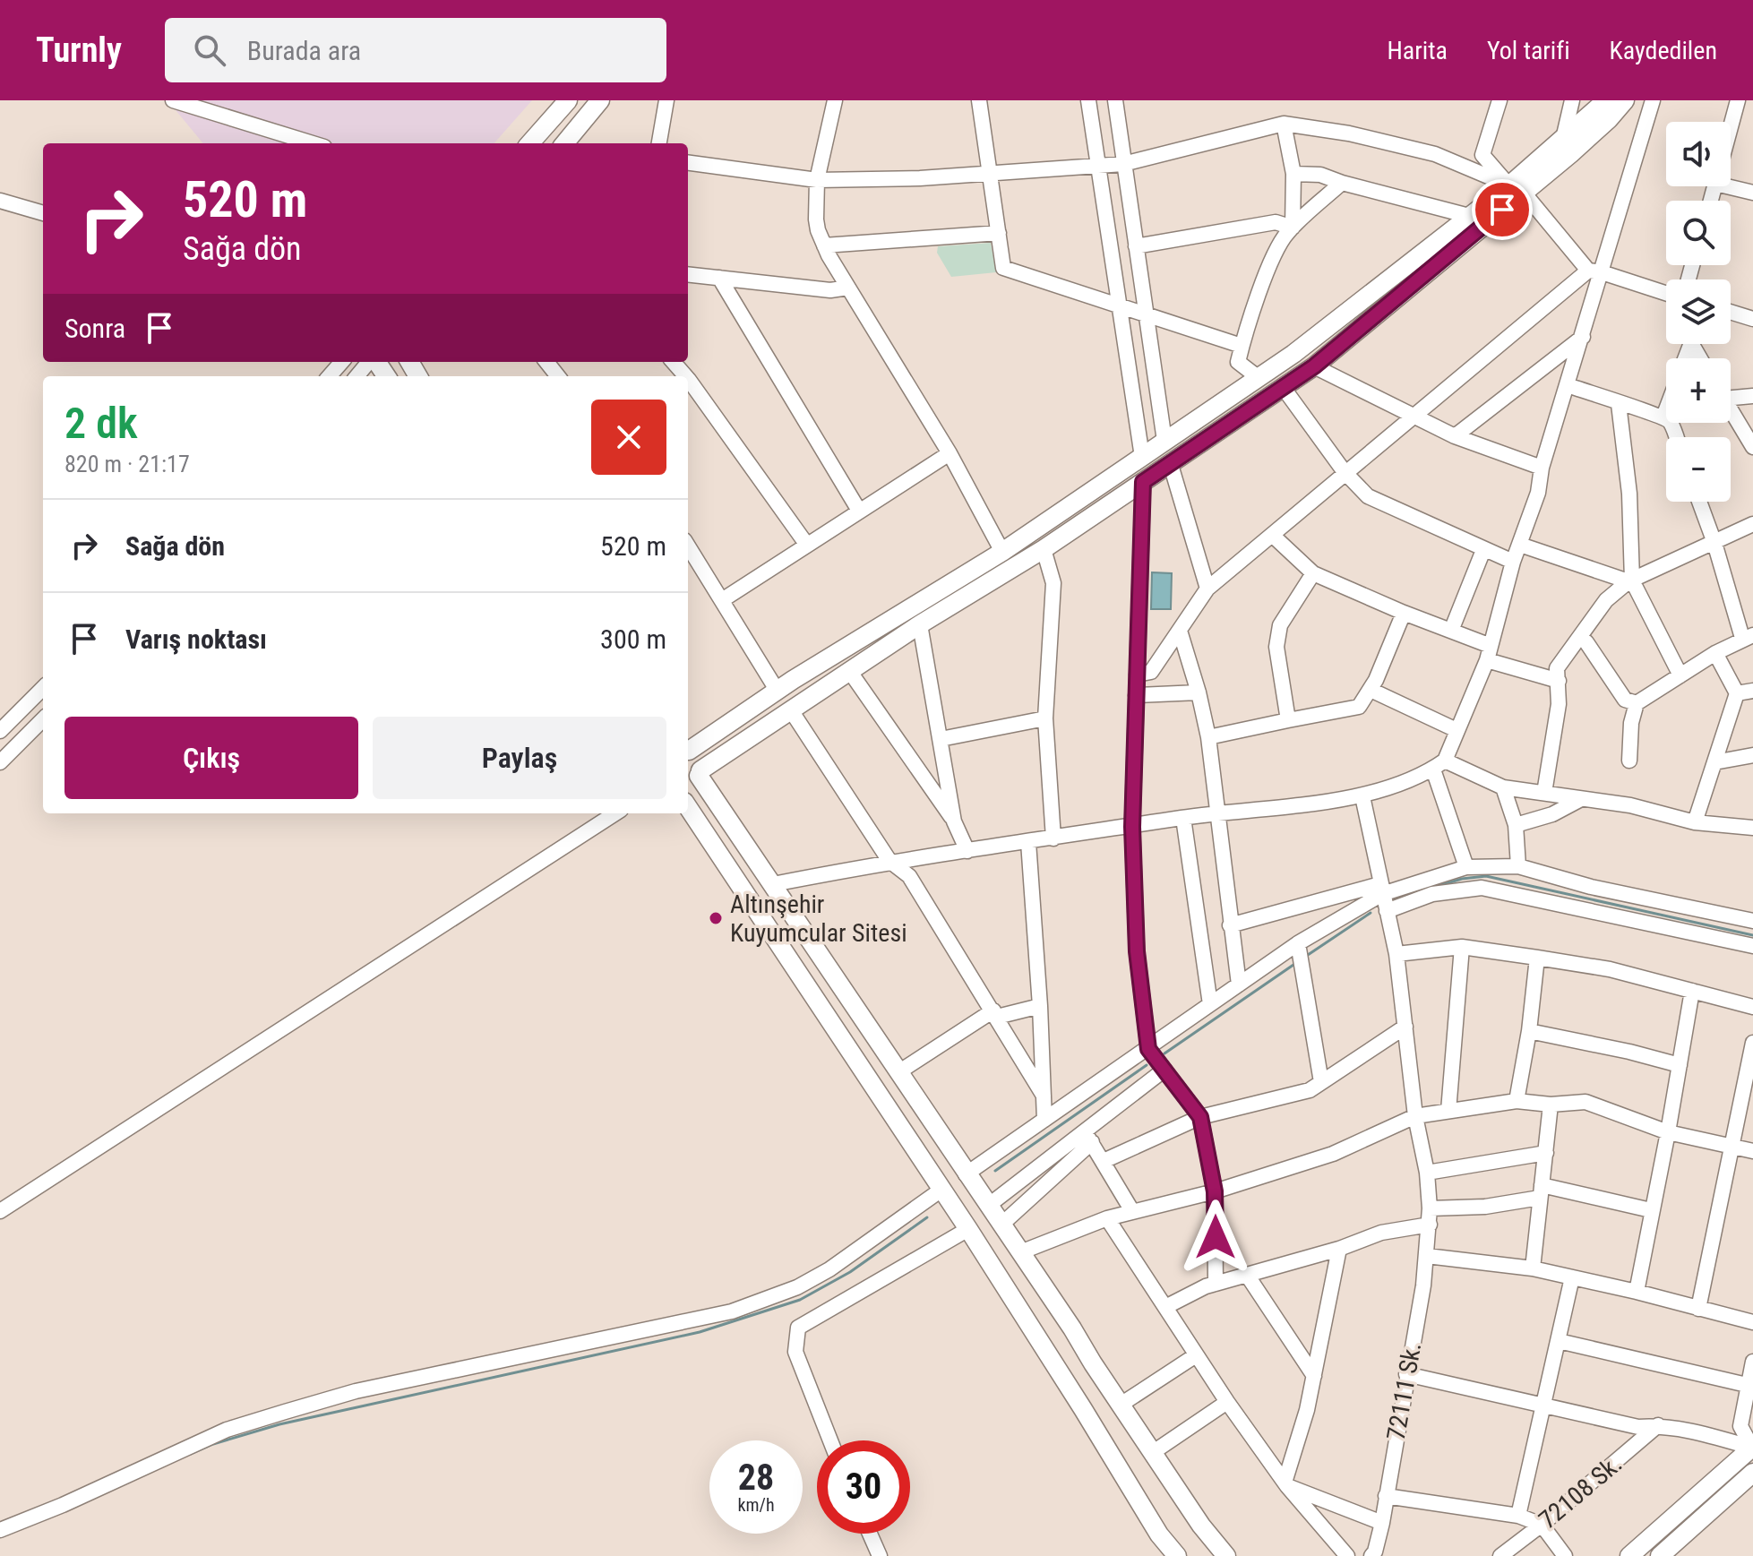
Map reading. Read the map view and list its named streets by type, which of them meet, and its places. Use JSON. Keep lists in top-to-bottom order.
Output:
{
  "streets": {
    "street": ["72111 Sk.", "72108 Sk."]
  },
  "places": ["Altınşehir Kuyumcular Sitesi"],
  "page": {
    "header": "Turnly",
    "search": "Burada ara",
    "nav": ["Harita", "Yol tarifi", "Kaydedilen"],
    "map_buttons": ["+", "−"],
    "turn": ["520 m", "Sağa dön"],
    "then": "Sonra",
    "heading": ["2 dk", "820 m · 21:17"],
    "list": [
      {
        "name": "Sağa dön",
        "value": "520 m"
      },
      {
        "name": "Varış noktası",
        "value": "300 m"
      }
    ],
    "buttons": ["Çıkış", "Paylaş"],
    "speed": "28 km/h",
    "limit": "30"
  }
}
